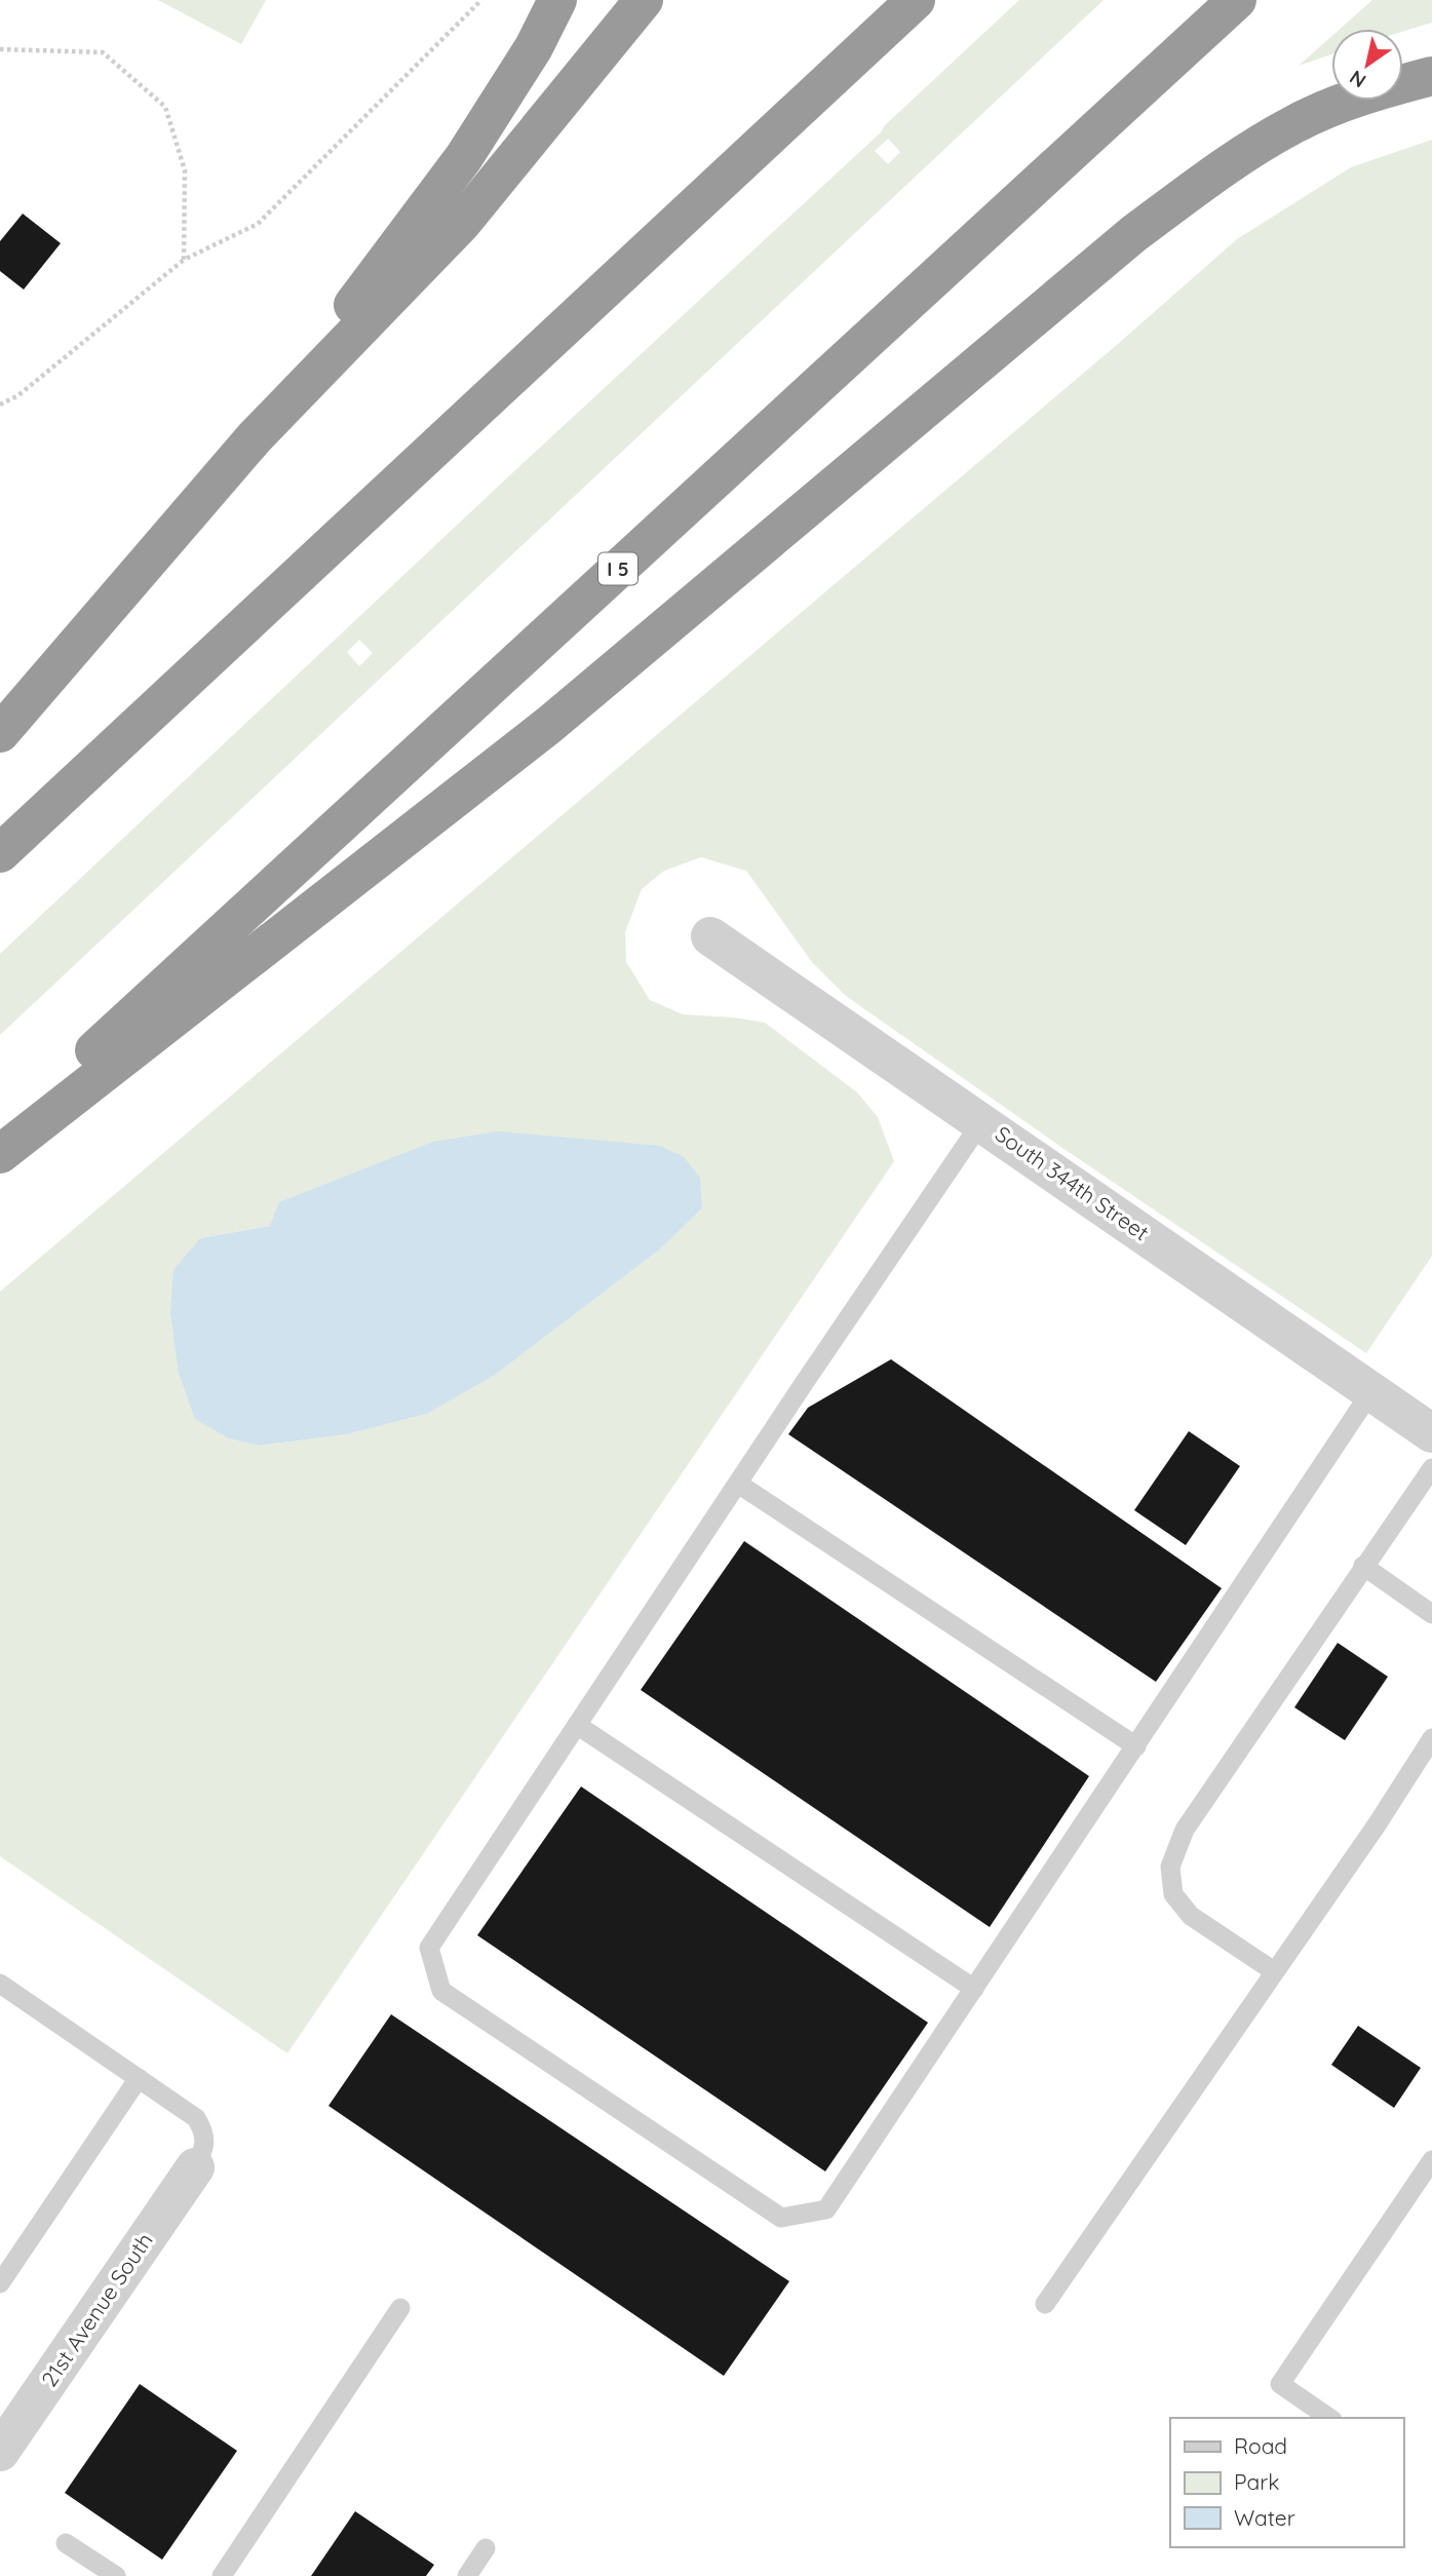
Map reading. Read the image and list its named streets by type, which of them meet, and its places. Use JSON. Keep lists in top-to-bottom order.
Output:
{
  "streets": {
    "highway": ["I 5"],
    "street": ["South 344th Street", "21st Avenue South"]
  },
  "legend": ["Road", "Park", "Water"],
  "north": "bottom left"
}
